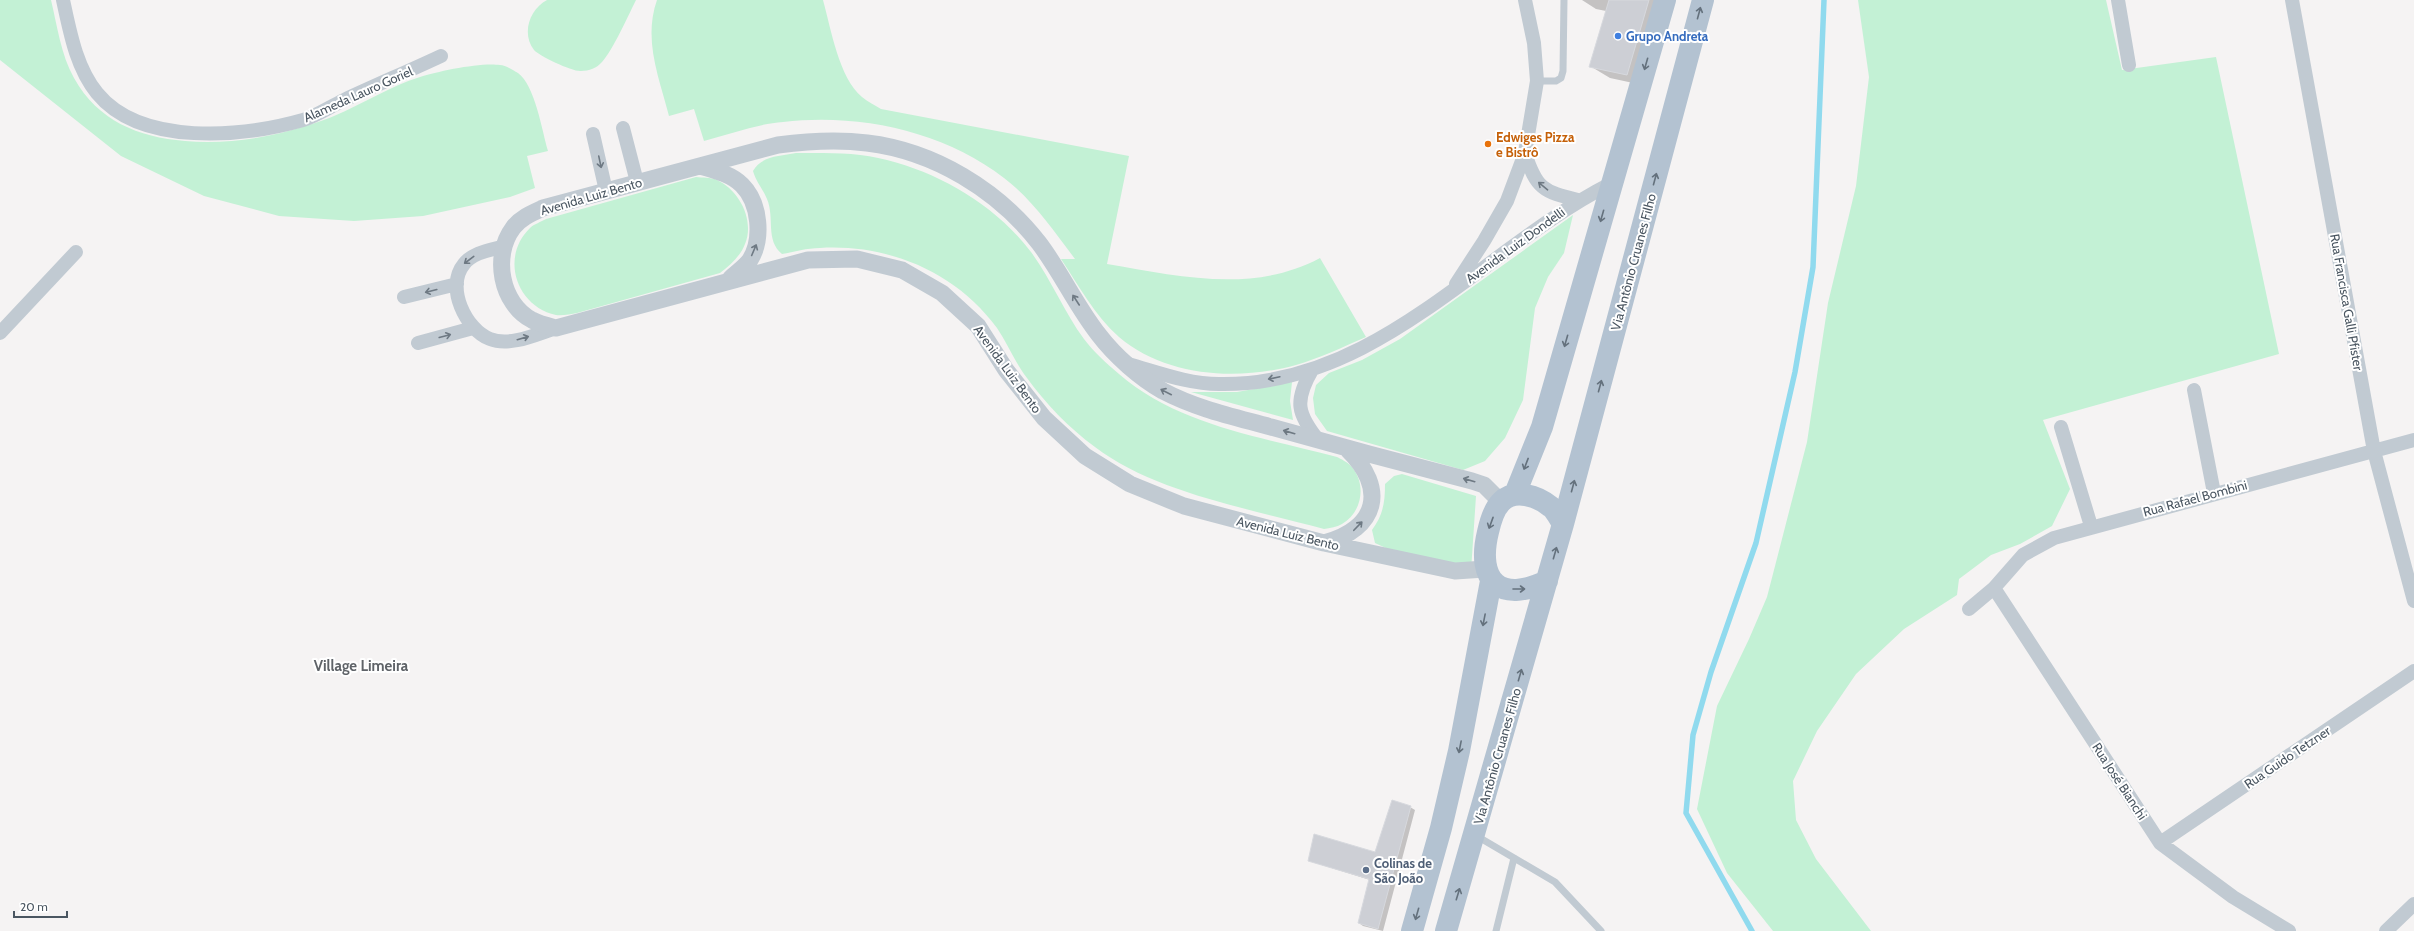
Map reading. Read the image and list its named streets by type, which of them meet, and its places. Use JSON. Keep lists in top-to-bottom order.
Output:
{
  "streets": {
    "main road": ["Via Antônio Cruanes Filho"],
    "street": [
      "Alameda Lauro Goriel",
      "Avenida Luiz Bento",
      "Avenida Luiz Dondelli",
      "Rua Francisca Galli Pfister",
      "Rua Rafael Bombini",
      "Rua Guido Tetzner",
      "Rua José Bianchi"
    ]
  },
  "crossings": [
    ["Avenida Luiz Bento", "Avenida Luiz Dondelli"],
    ["Avenida Luiz Bento", "Via Antônio Cruanes Filho"],
    ["Rua Francisca Galli Pfister", "Rua Rafael Bombini"],
    ["Rua Rafael Bombini", "Rua José Bianchi"],
    ["Rua Guido Tetzner", "Rua José Bianchi"]
  ],
  "districts": ["Village Limeira"],
  "places": ["Grupo Andreta", "Edwiges Pizza e Bistrô", "Colinas de São João"],
  "scale_bar": "20 m"
}
